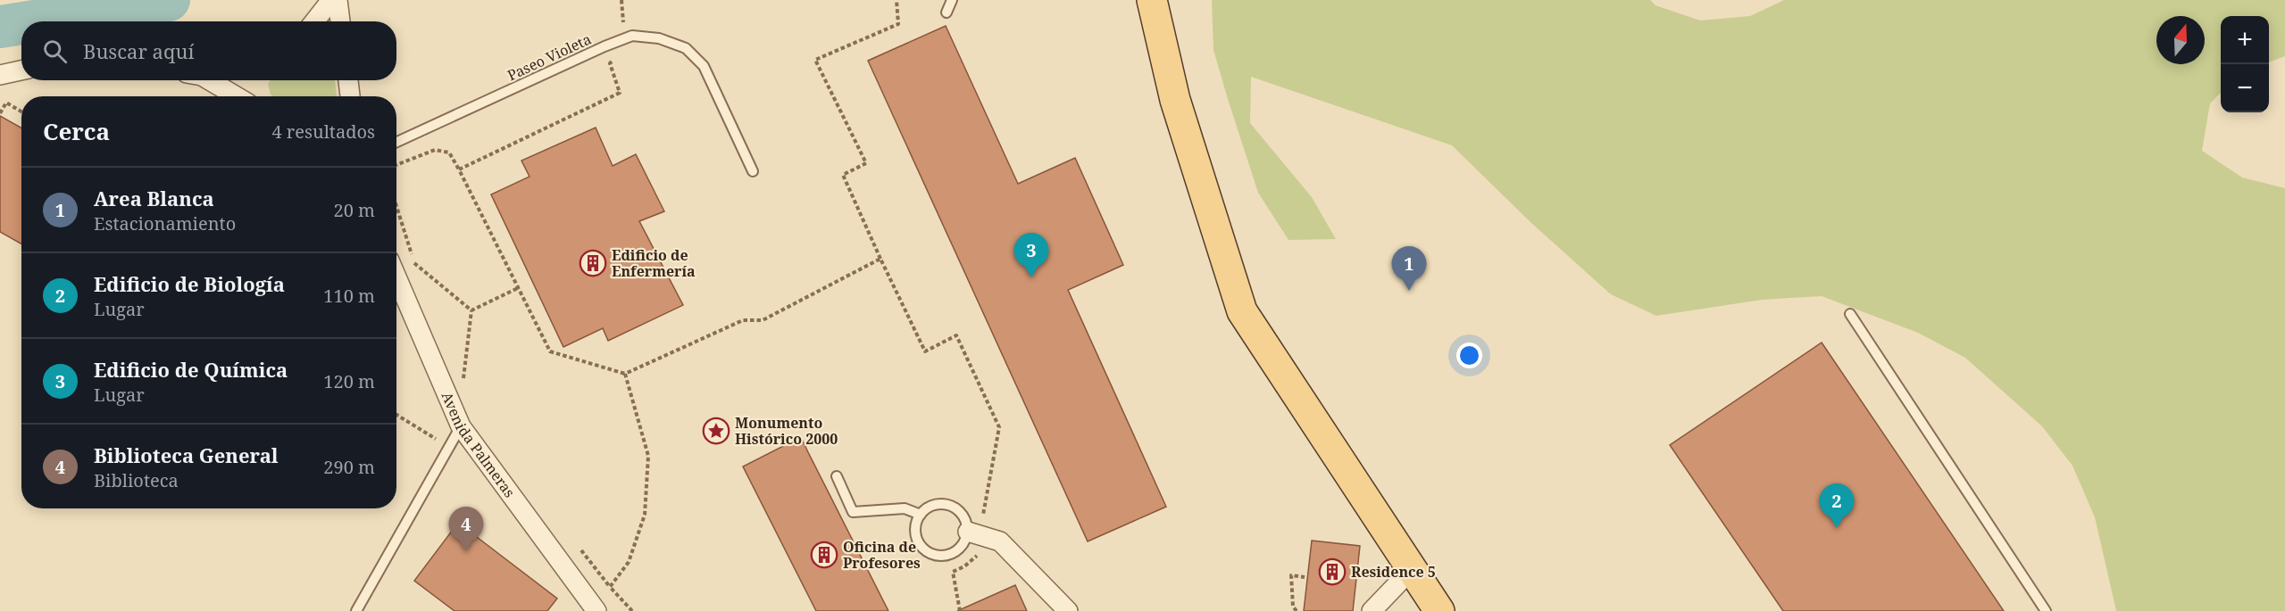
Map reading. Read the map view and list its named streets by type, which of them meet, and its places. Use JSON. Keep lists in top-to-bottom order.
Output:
{
  "streets": {
    "street": ["Avenida Palmeras"],
    "lane": ["Paseo Violeta"]
  },
  "places": {
    "building": ["Edificio de Enfermería", "Oficina de Profesores", "Residence 5"],
    "place": ["Monumento Histórico 2000"]
  },
  "north": "top",
  "page": {
    "map_buttons": ["+", "−"],
    "search": "Buscar aquí",
    "heading": ["Cerca", "4 resultados"],
    "list": [
      {
        "mark": "1",
        "name": "Area Blanca",
        "note": "Estacionamiento",
        "value": "20 m"
      },
      {
        "mark": "2",
        "name": "Edificio de Biología",
        "note": "Lugar",
        "value": "110 m"
      },
      {
        "mark": "3",
        "name": "Edificio de Química",
        "note": "Lugar",
        "value": "120 m"
      },
      {
        "mark": "4",
        "name": "Biblioteca General",
        "note": "Biblioteca",
        "value": "290 m"
      }
    ],
    "pins": [
      "3",
      "1",
      "2",
      "4"
    ]
  }
}
